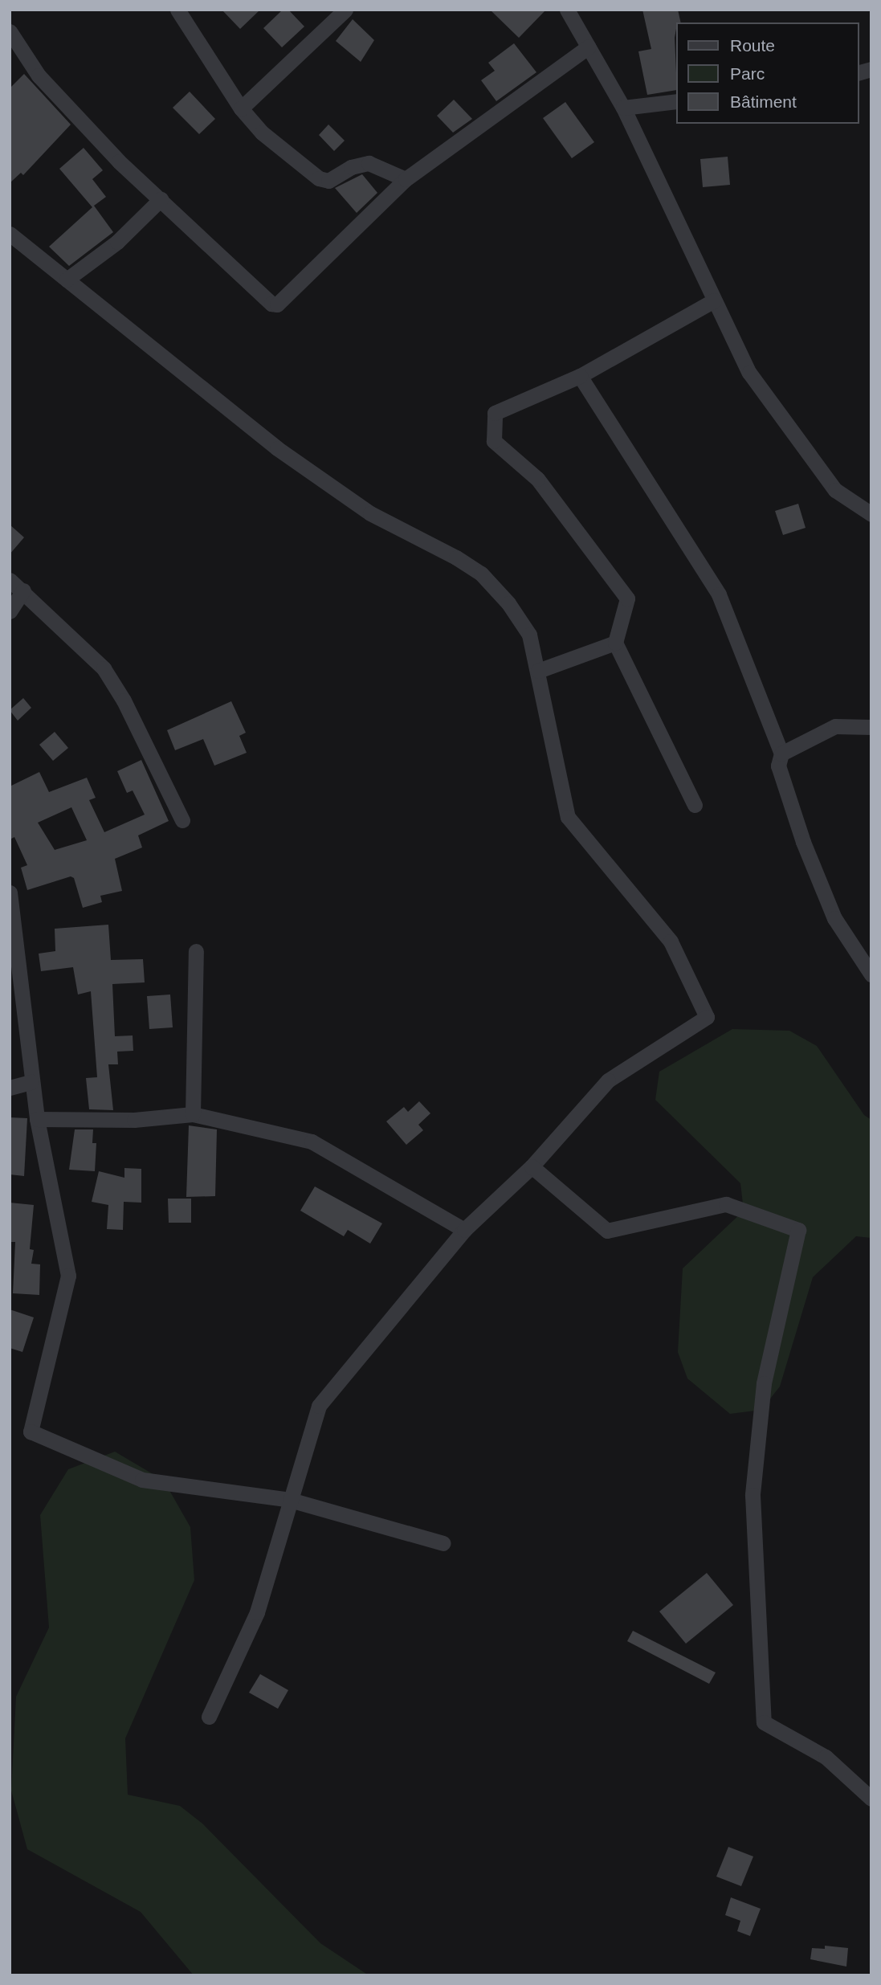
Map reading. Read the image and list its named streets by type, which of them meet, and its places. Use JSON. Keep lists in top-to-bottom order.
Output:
{
  "legend": ["Route", "Parc", "Bâtiment"]
}
